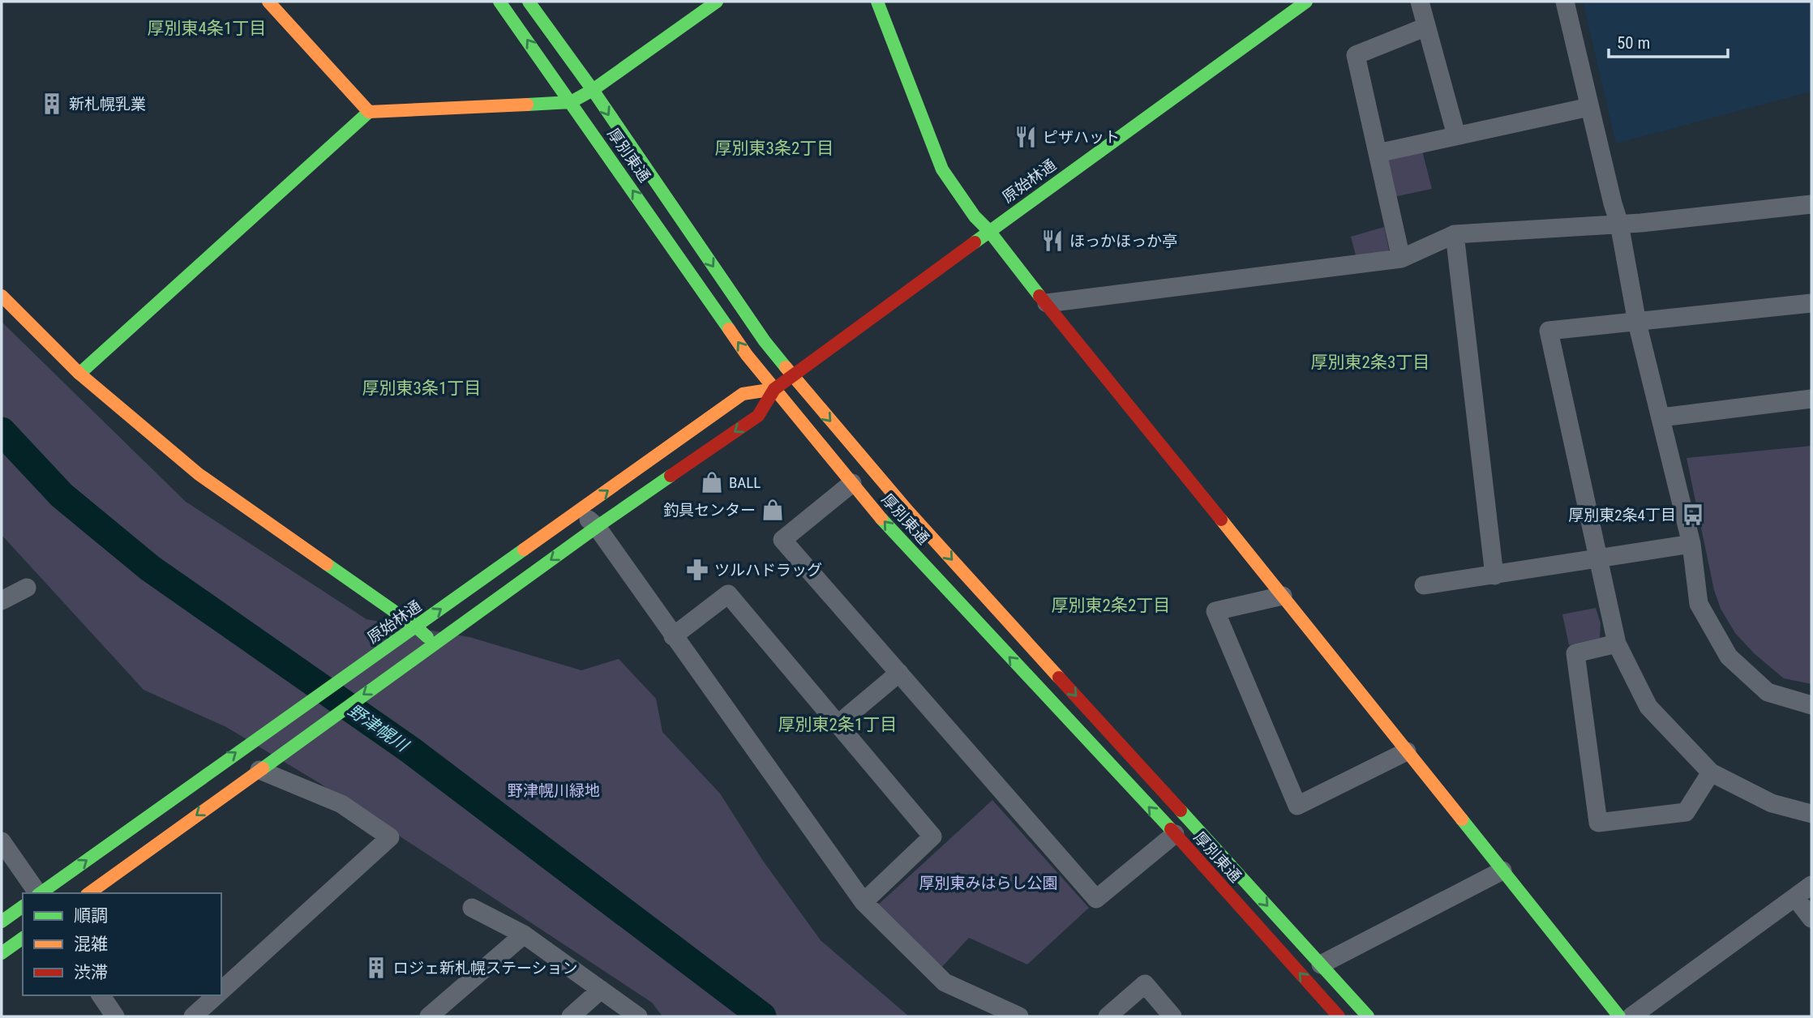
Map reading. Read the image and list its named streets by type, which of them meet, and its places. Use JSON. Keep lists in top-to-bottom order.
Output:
{
  "streets": {
    "street": ["厚別東通", "原始林通"]
  },
  "crossings": [
    ["厚別東通", "原始林通"]
  ],
  "districts": [
    "厚別東4条1丁目",
    "厚別東3条2丁目",
    "厚別東2条3丁目",
    "厚別東3条1丁目",
    "厚別東2条2丁目",
    "厚別東2条1丁目"
  ],
  "water": ["野津幌川"],
  "parks": ["野津幌川緑地", "厚別東みはらし公園"],
  "places": {
    "building": ["新札幌乳業", "ロジェ新札幌ステーション"],
    "restaurant": ["ピザハット", "ほっかほっか亭"],
    "shop": ["BALL", "釣具センター"],
    "bus stop": ["厚別東2条4丁目"],
    "pharmacy": ["ツルハドラッグ"]
  },
  "legend": ["順調", "混雑", "渋滞"],
  "scale_bar": "50 m"
}
